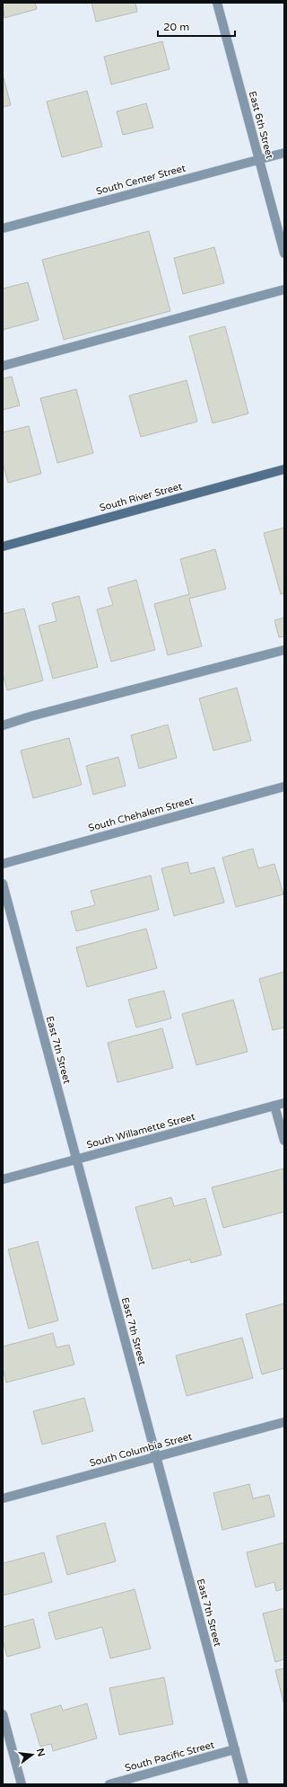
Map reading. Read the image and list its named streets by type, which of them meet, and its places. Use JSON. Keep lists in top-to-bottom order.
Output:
{
  "streets": {
    "street": [
      "East 6th Street",
      "South Center Street",
      "South River Street",
      "South Chehalem Street",
      "East 7th Street",
      "South Willamette Street",
      "South Columbia Street",
      "South Pacific Street"
    ]
  },
  "crossings": [
    ["East 6th Street", "South Center Street"],
    ["East 7th Street", "South Willamette Street"],
    ["East 7th Street", "South Columbia Street"],
    ["East 7th Street", "South Pacific Street"]
  ],
  "scale_bar": "20 m",
  "north": "right"
}
